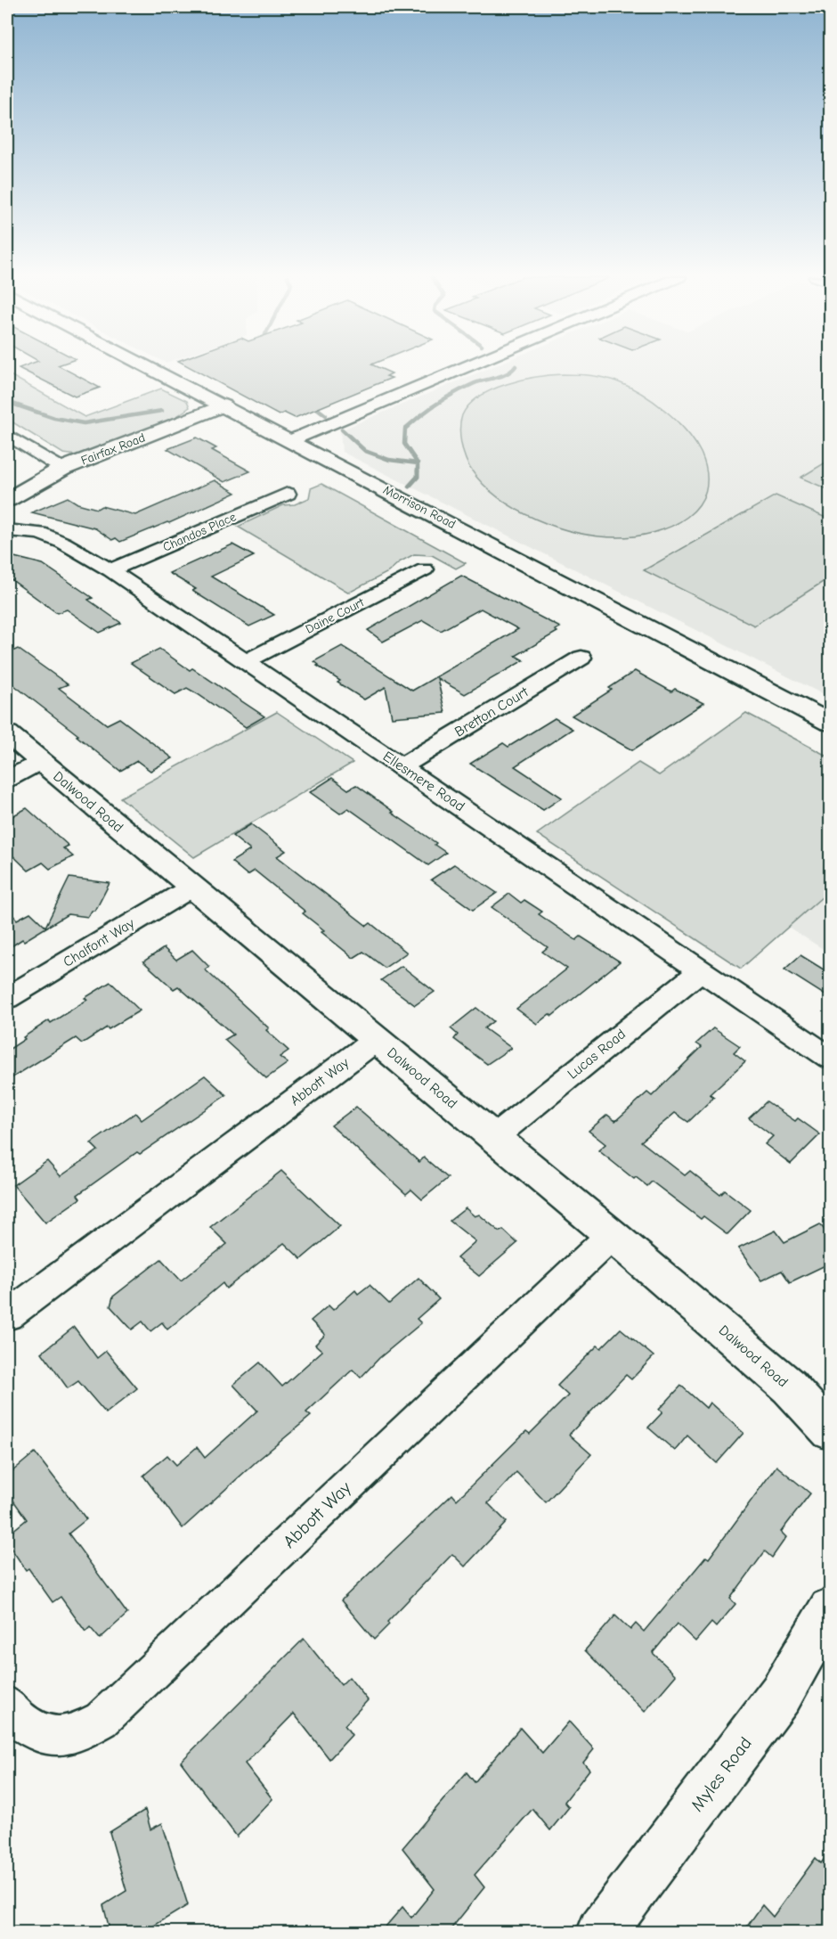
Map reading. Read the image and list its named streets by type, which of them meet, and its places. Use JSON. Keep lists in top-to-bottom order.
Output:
{
  "streets": {
    "street": [
      "Fairfax Road",
      "Morrison Road",
      "Chandos Place",
      "Daine Court",
      "Bretton Court",
      "Ellesmere Road",
      "Dalwood Road",
      "Chalfont Way",
      "Lucas Road",
      "Abbott Way",
      "Myles Road"
    ]
  },
  "crossings": [
    ["Fairfax Road", "Morrison Road"],
    ["Chandos Place", "Ellesmere Road"],
    ["Daine Court", "Ellesmere Road"],
    ["Bretton Court", "Ellesmere Road"],
    ["Ellesmere Road", "Lucas Road"],
    ["Dalwood Road", "Chalfont Way"],
    ["Dalwood Road", "Lucas Road"],
    ["Dalwood Road", "Abbott Way"]
  ]
}
